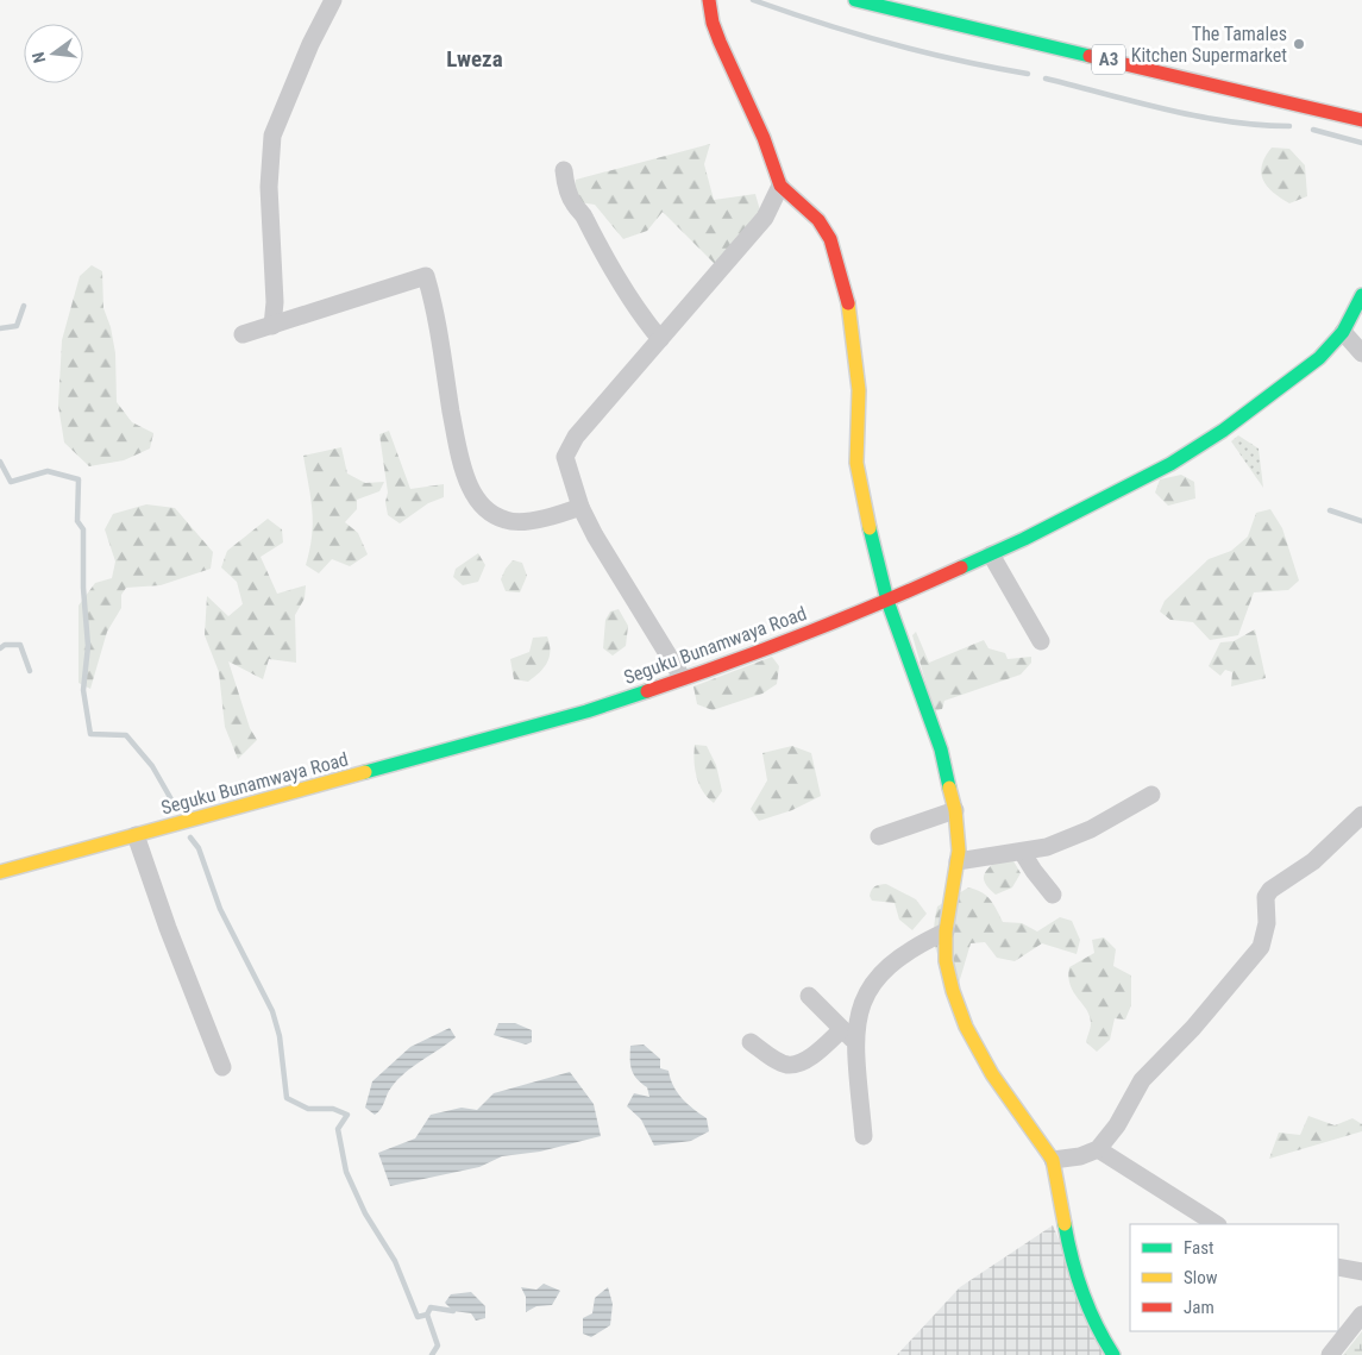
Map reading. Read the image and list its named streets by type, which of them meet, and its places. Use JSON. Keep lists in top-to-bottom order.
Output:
{
  "streets": {
    "main road": ["A3", "Seguku Bunamwaya Road"]
  },
  "districts": ["Lweza"],
  "places": ["The Tamales Kitchen Supermarket"],
  "legend": ["Fast", "Slow", "Jam"],
  "north": "left"
}
